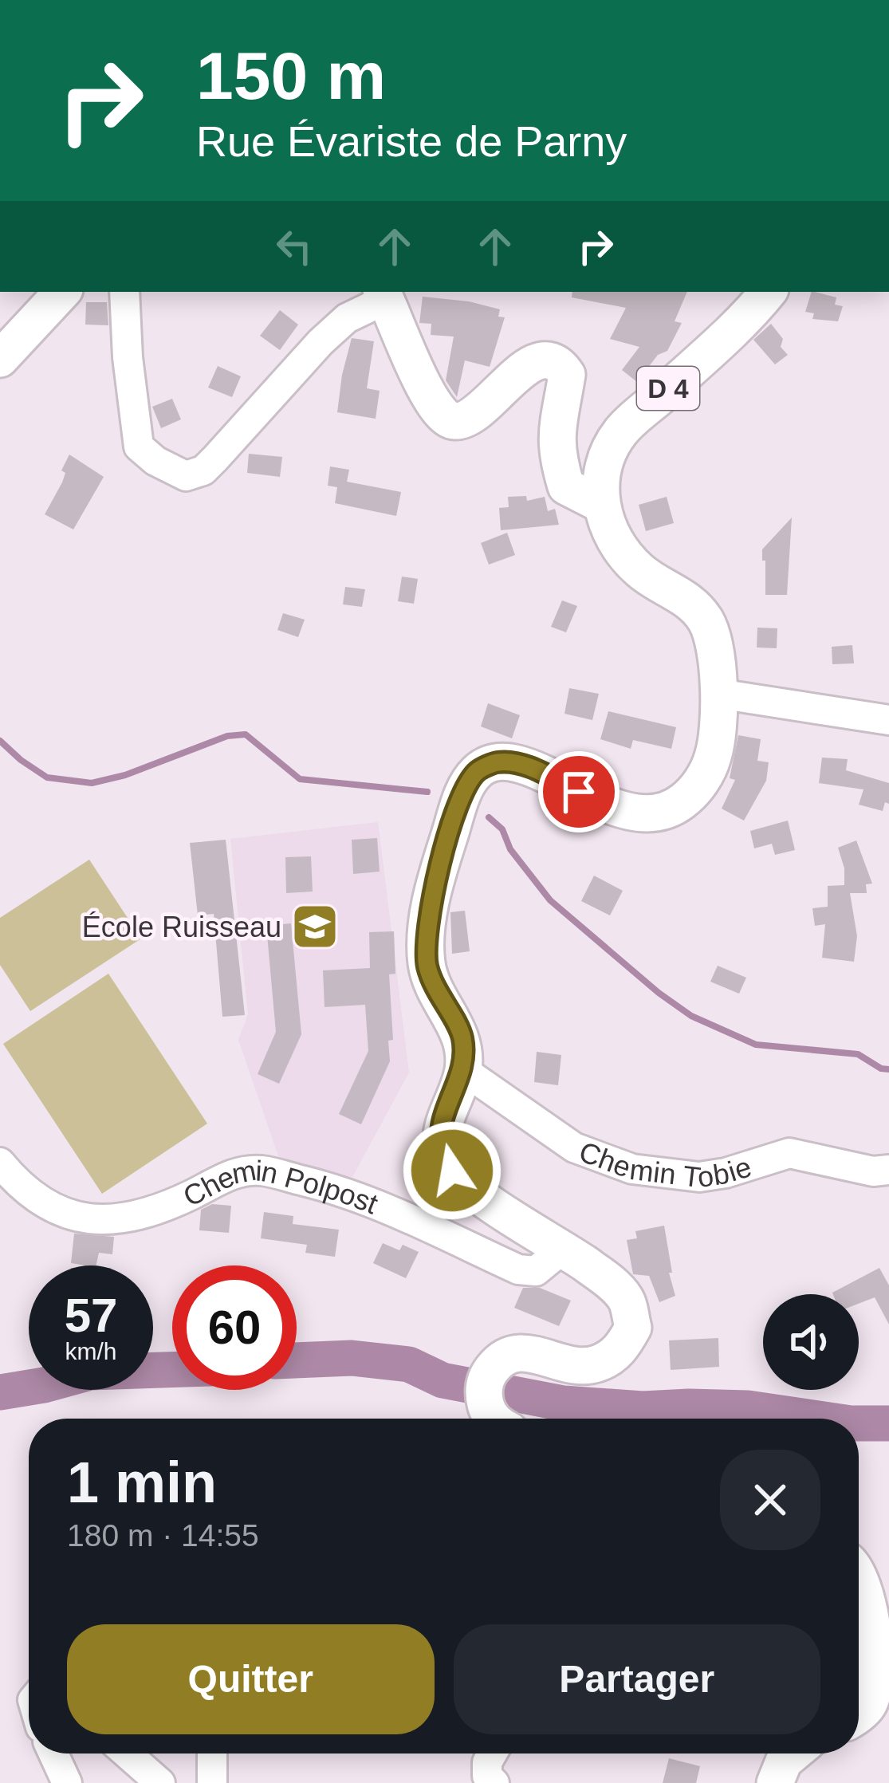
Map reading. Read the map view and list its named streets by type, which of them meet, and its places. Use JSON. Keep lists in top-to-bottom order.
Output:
{
  "streets": {
    "main road": ["D 4"],
    "street": ["Chemin Tobie", "Chemin Polpost"]
  },
  "places": {
    "school or university": ["École Ruisseau"]
  },
  "page": {
    "turn": ["150 m", "Rue Évariste de Parny"],
    "speed": "57 km/h",
    "limit": "60",
    "heading": ["1 min", "180 m · 14:55"],
    "buttons": ["Quitter", "Partager"]
  }
}
